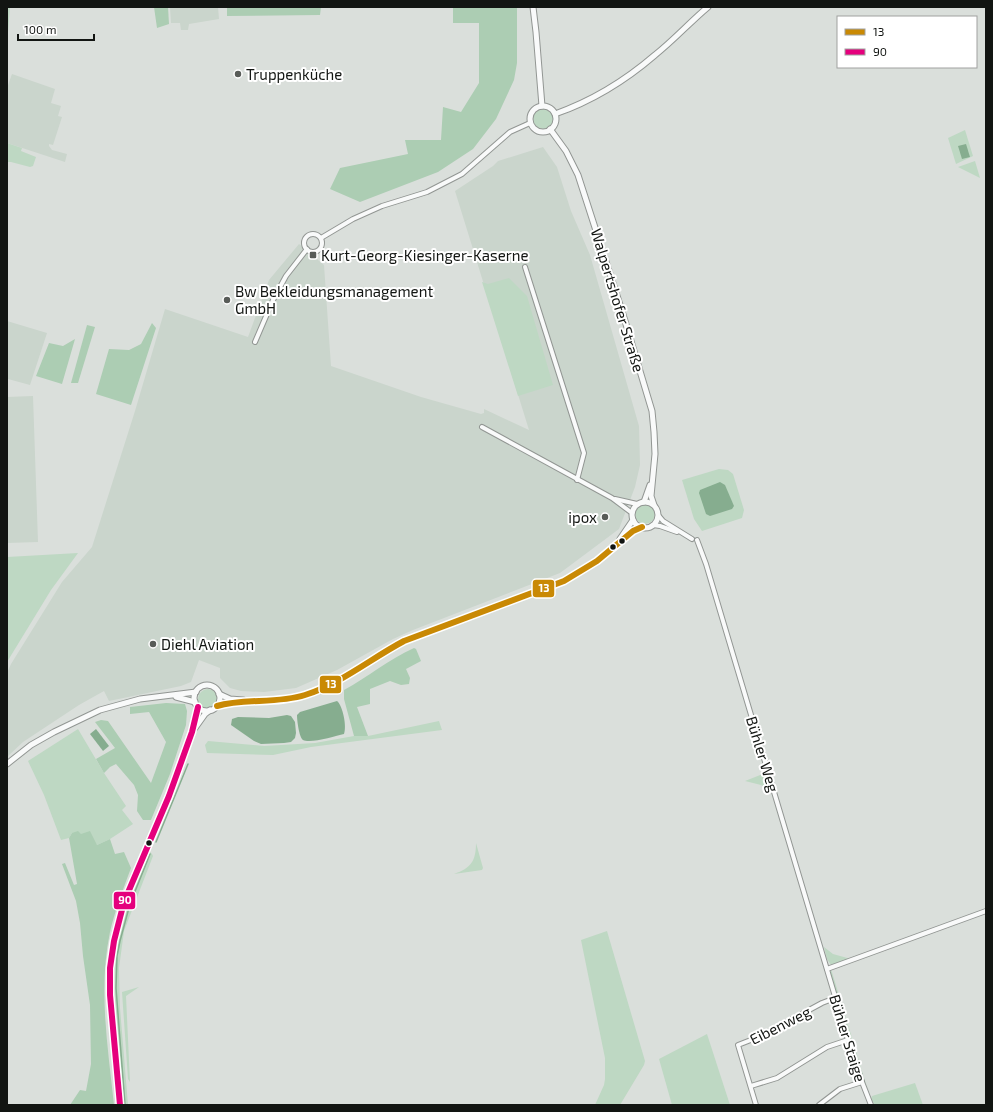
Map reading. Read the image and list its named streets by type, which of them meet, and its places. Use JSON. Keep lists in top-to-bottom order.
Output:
{
  "streets": {
    "street": [
      "Walpertshofer Straße",
      "Bühler Weg",
      "Eibenweg",
      "Bühler Staige"
    ]
  },
  "crossings": [
    ["Bühler Weg", "Bühler Staige"],
    ["Eibenweg", "Bühler Staige"]
  ],
  "places": {
    "other": [
      "Truppenküche",
      "Bw Bekleidungsmanagement GmbH",
      "ipox",
      "Diehl Aviation"
    ],
    "transit": ["Kurt-Georg-Kiesinger-Kaserne"]
  },
  "lines": ["transit line 13", "transit line 90"],
  "legend": ["13", "90"],
  "scale_bar": "100 m"
}
